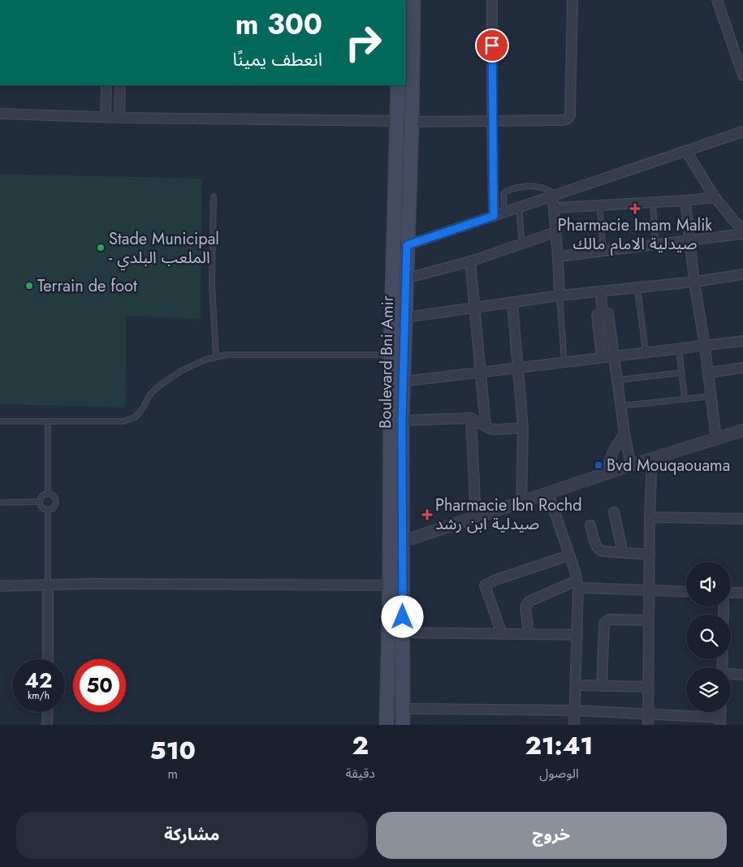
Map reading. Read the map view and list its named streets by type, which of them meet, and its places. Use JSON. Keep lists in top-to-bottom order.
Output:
{
  "streets": {
    "main road": ["Boulevard Bni Amir"]
  },
  "places": {
    "health": ["Pharmacie Imam Malik صيدلية الامام مالك", "Pharmacie Ibn Rochd صيدلية ابن رشد"],
    "other": ["Stade Municipal - الملعب البلدي", "Terrain de foot"],
    "transit": ["Bvd Mouqaouama"]
  },
  "page": {
    "turn": ["300 m", "انعطف يمينًا"],
    "speed": "42 km/h",
    "limit": "50",
    "eta": [
      "21:41",
      "الوصول",
      "2",
      "دقيقة",
      "510",
      "m"
    ],
    "buttons": ["خروج", "مشاركة"]
  }
}
